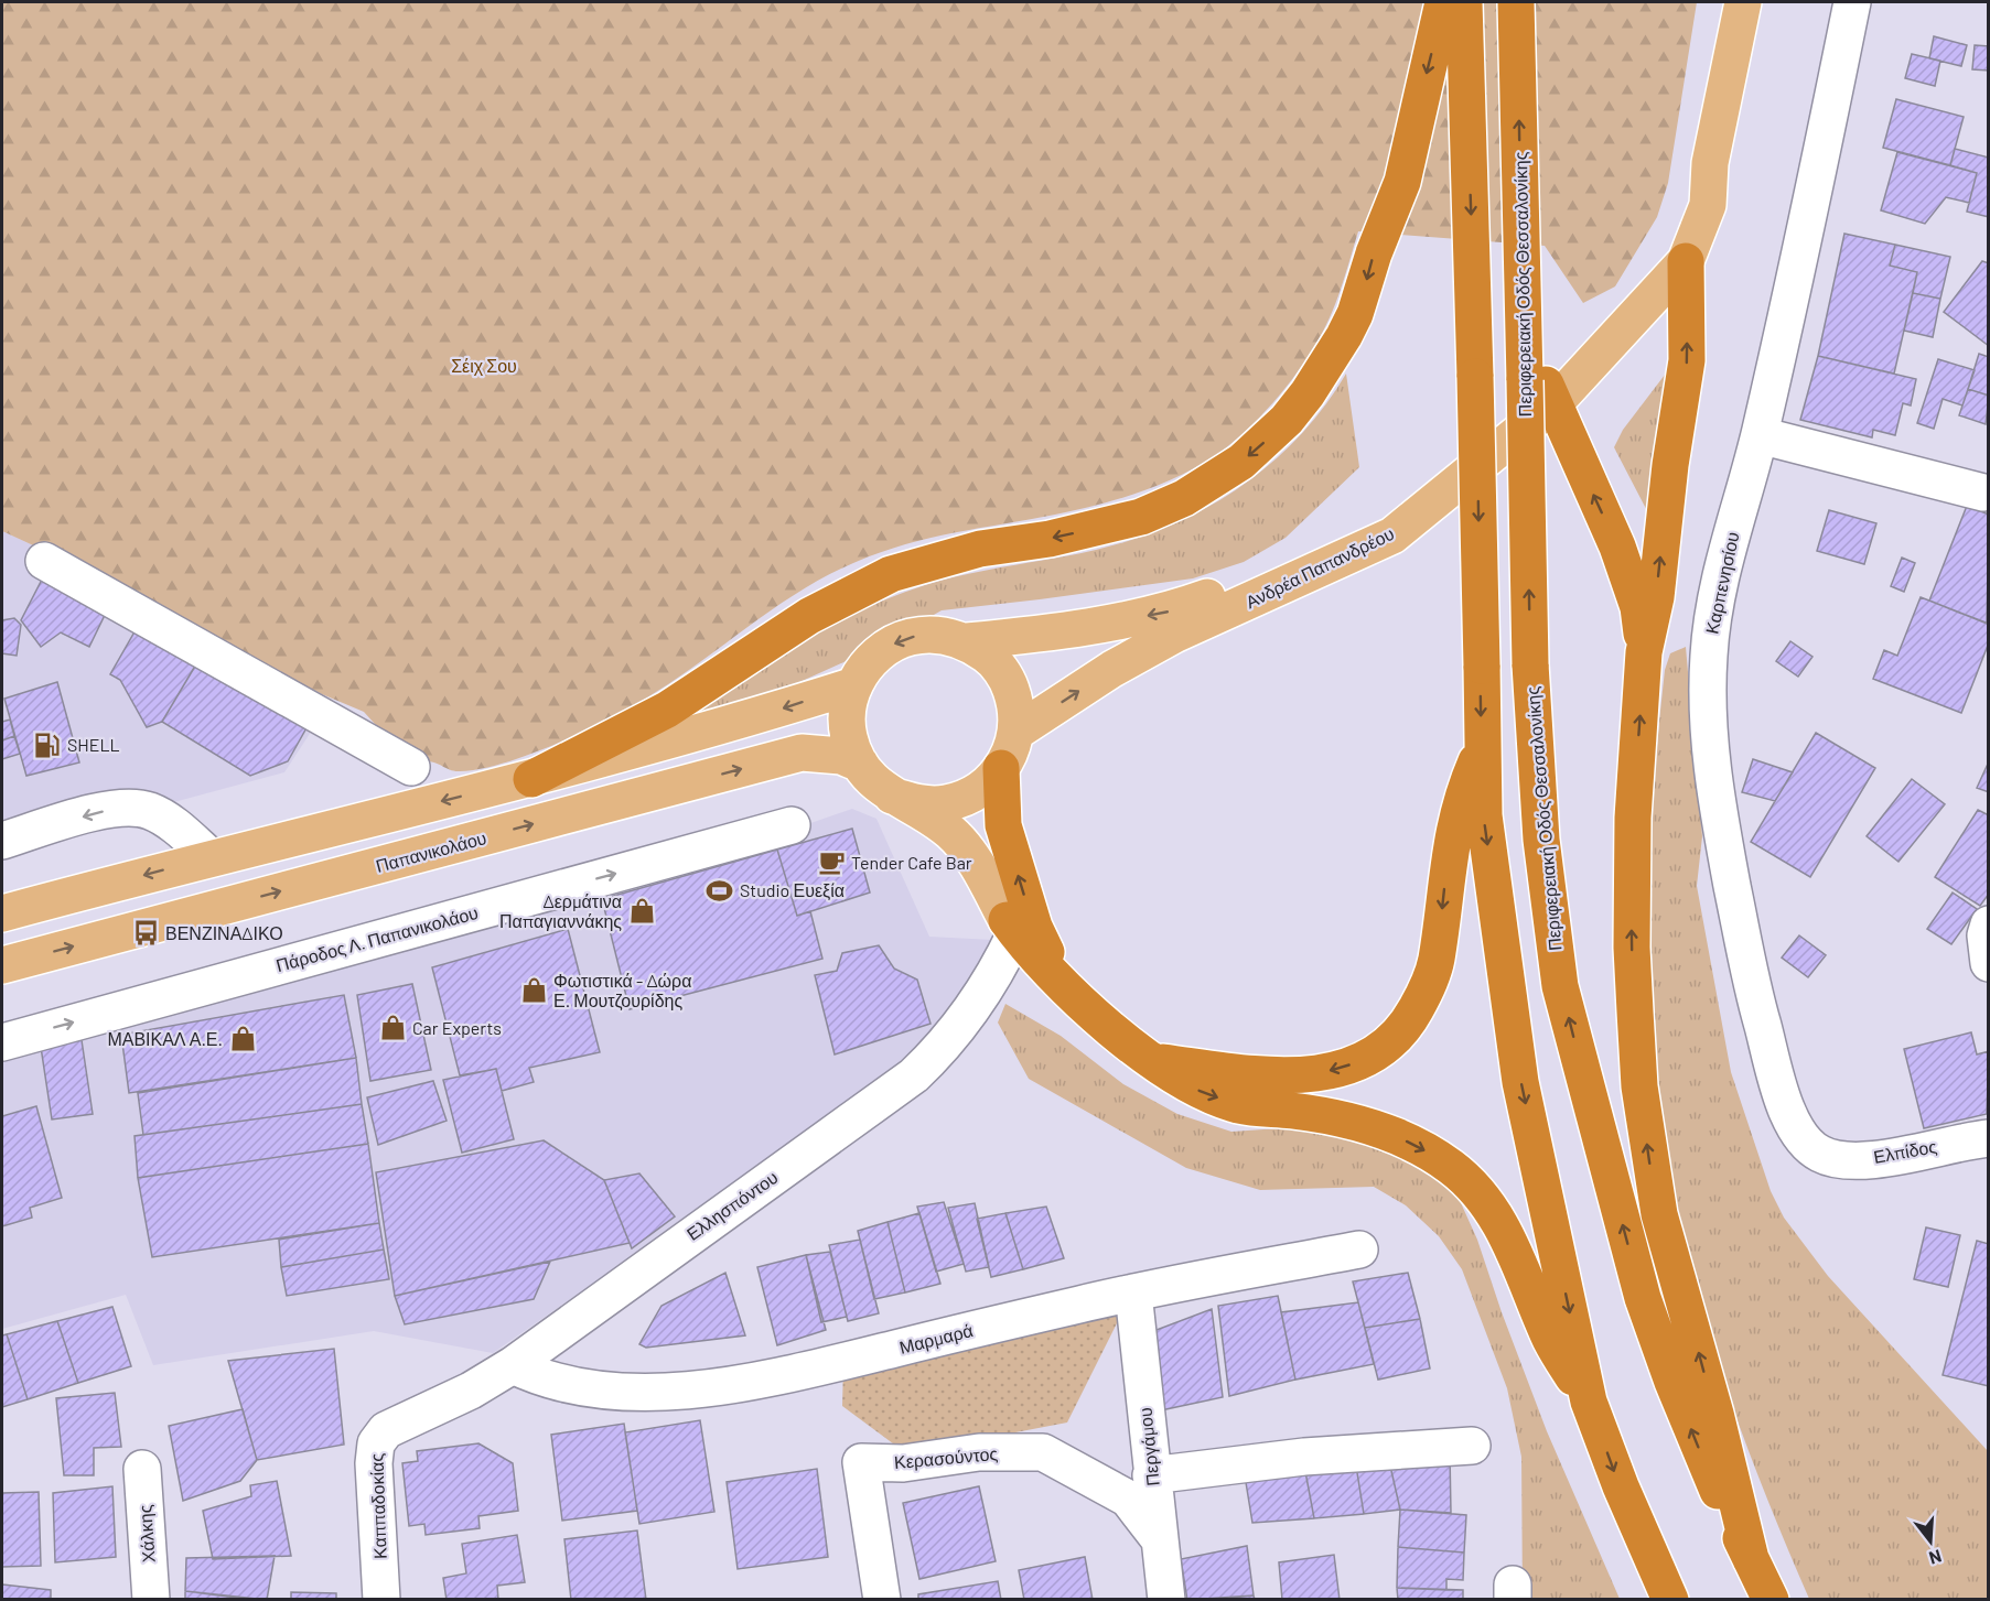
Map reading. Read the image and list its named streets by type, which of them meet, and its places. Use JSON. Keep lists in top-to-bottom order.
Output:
{
  "streets": {
    "highway": ["Περιφερειακή Οδός Θεσσαλονίκης"],
    "main road": ["Ανδρέα Παπανδρέου", "Παπανικολάου"],
    "street": [
      "Καρπενησίου",
      "Πάροδος Λ. Παπανικολάου",
      "Ελπίδος",
      "Ελλησπόντου",
      "Μαρμαρά",
      "Περγάμου",
      "Κερασούντος",
      "Καππαδοκίας",
      "Χάλκης"
    ]
  },
  "crossings": [
    ["Περιφερειακή Οδός Θεσσαλονίκης", "Ανδρέα Παπανδρέου"],
    ["Ανδρέα Παπανδρέου", "Παπανικολάου"],
    ["Καρπενησίου", "Ελπίδος"],
    ["Ελλησπόντου", "Μαρμαρά"],
    ["Ελλησπόντου", "Καππαδοκίας"],
    ["Μαρμαρά", "Περγάμου"],
    ["Περγάμου", "Κερασούντος"]
  ],
  "one_way": ["Πάροδος Λ. Παπανικολάου"],
  "parks": ["Σέιχ Σου"],
  "places": {
    "fuel station": ["SHELL"],
    "cafe": ["Tender Cafe Bar"],
    "sports": ["Studio Ευεξία"],
    "shop": [
      "Δερμάτινα Παπαγιαννάκης",
      "Φωτιστικά - Δώρα Ε. Μουτζουρίδης",
      "Car Experts",
      "ΜΑΒΙΚΑΛ Α.Ε."
    ],
    "bus stop": ["ΒΕΝΖΙΝΑΔΙΚΟ"]
  },
  "north": "bottom"
}
